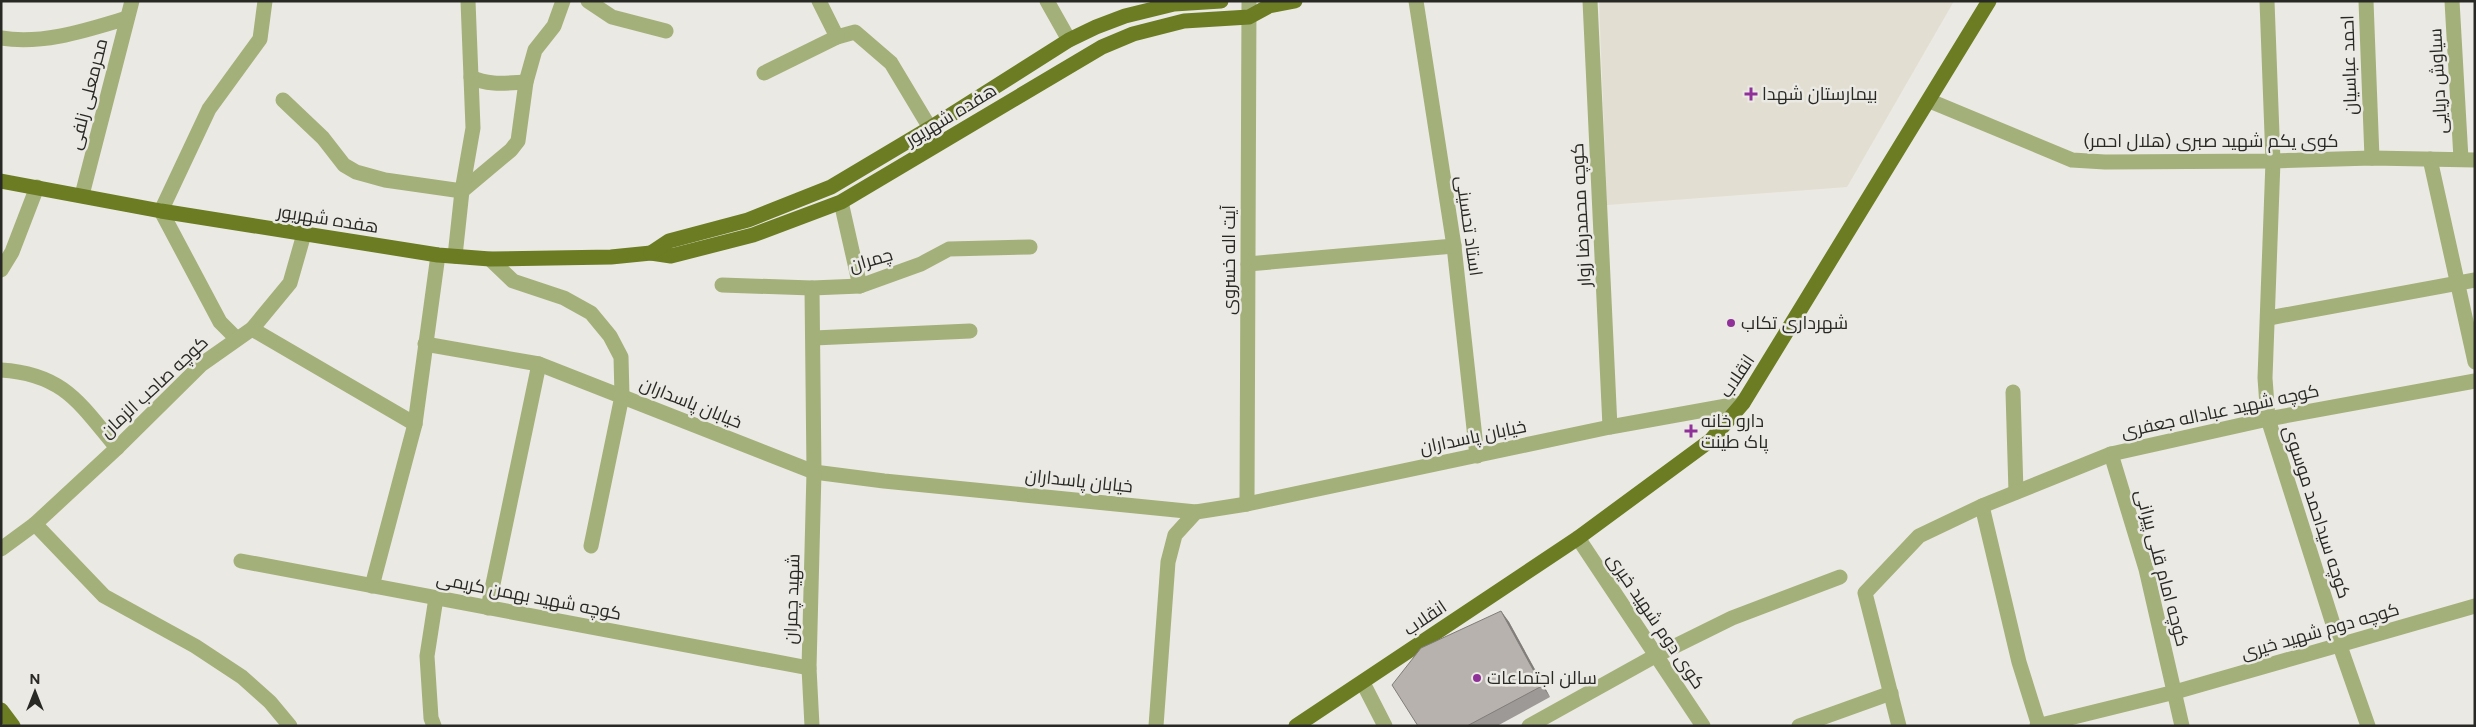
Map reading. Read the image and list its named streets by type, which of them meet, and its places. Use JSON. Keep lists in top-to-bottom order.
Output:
{
  "streets": {
    "main road": ["هفده شهریور", "انقلاب"],
    "street": [
      "احمد عباسیان",
      "سیاوش دریایی",
      "محرمعلی زلفی",
      "کوی یکم شهید صبری (هلال احمر)",
      "کوچه محمدرضا زوار",
      "استاد تحسینی",
      "چمران",
      "آیت اله خسروی",
      "کوچه صاحب الزمان",
      "خیابان پاسداران",
      "کوچه شهید عباداله جعفری",
      "کوچه سیداحمد موسوی",
      "کوچه امام قلی پیرانی",
      "کوچه شهید بهمن کریمی",
      "شهید چمران",
      "کوی دوم شهید خیری",
      "کوچه دوم شهید خیری"
    ]
  },
  "crossings": [
    ["احمد عباسیان", "کوی یکم شهید صبری (هلال احمر)"],
    ["سیاوش دریایی", "کوی یکم شهید صبری (هلال احمر)"],
    ["محرمعلی زلفی", "هفده شهریور"],
    ["هفده شهریور", "آیت اله خسروی"],
    ["هفده شهریور", "کوچه صاحب الزمان"],
    ["کوی یکم شهید صبری (هلال احمر)", "انقلاب"],
    ["کوی یکم شهید صبری (هلال احمر)", "کوچه سیداحمد موسوی"],
    ["کوچه محمدرضا زوار", "خیابان پاسداران"],
    ["استاد تحسینی", "خیابان پاسداران"],
    ["آیت اله خسروی", "خیابان پاسداران"],
    ["انقلاب", "خیابان پاسداران"],
    ["انقلاب", "کوی دوم شهید خیری"],
    ["خیابان پاسداران", "شهید چمران"],
    ["کوچه شهید عباداله جعفری", "کوچه سیداحمد موسوی"],
    ["کوچه شهید عباداله جعفری", "کوچه امام قلی پیرانی"],
    ["کوچه سیداحمد موسوی", "کوچه دوم شهید خیری"],
    ["کوچه امام قلی پیرانی", "کوچه دوم شهید خیری"],
    ["کوچه شهید بهمن کریمی", "شهید چمران"]
  ],
  "places": {
    "health": ["بیمارستان شهدا", "دارو خانه پاک طینت"],
    "other": ["شهرداری تکاب", "سالن اجتماعات"]
  },
  "north": "top"
}
